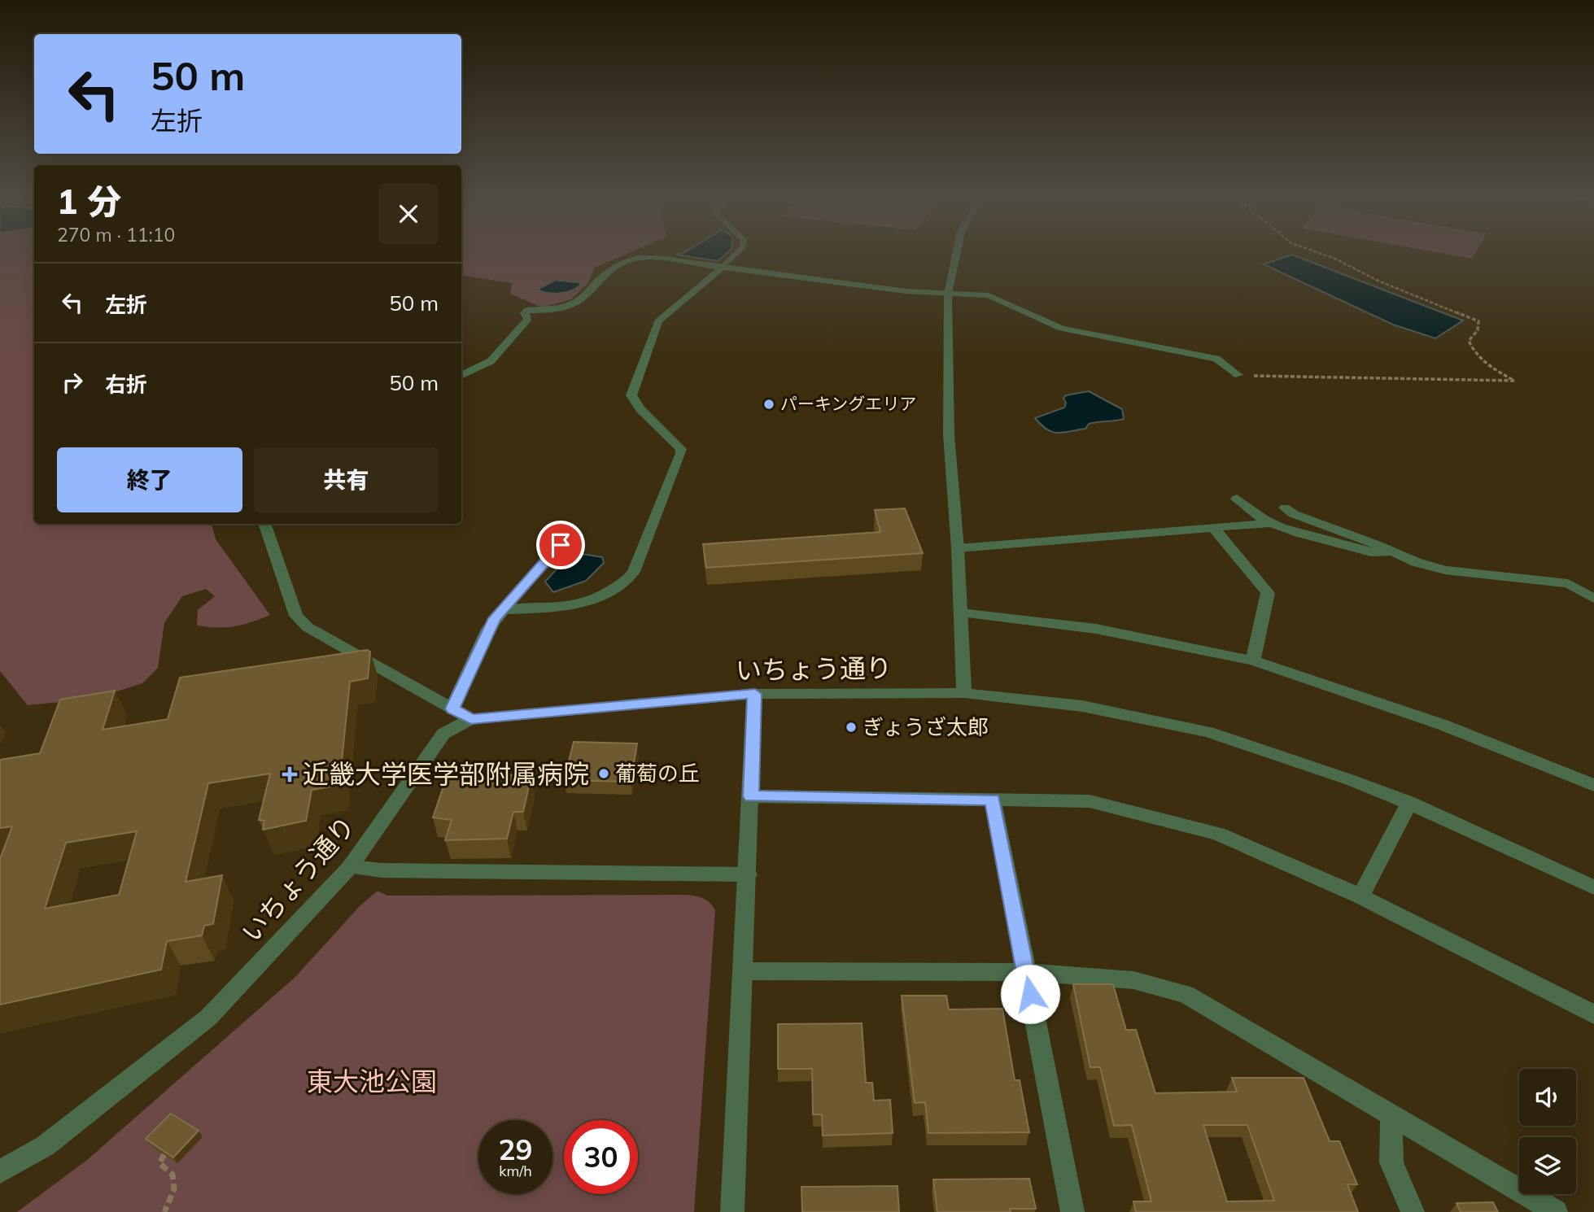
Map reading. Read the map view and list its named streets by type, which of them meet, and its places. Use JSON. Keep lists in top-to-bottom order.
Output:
{
  "streets": {
    "street": ["いちょう通り"]
  },
  "parks": ["東大池公園"],
  "places": {
    "other": ["パーキングエリア", "ぎょうざ太郎", "葡萄の丘"],
    "health": ["近畿大学医学部附属病院"]
  },
  "page": {
    "turn": ["50 m", "左折"],
    "heading": ["1 分", "270 m · 11:10"],
    "list": [
      {
        "name": "左折",
        "value": "50 m"
      },
      {
        "name": "右折",
        "value": "50 m"
      }
    ],
    "buttons": ["終了", "共有"],
    "speed": "29 km/h",
    "limit": "30"
  }
}
